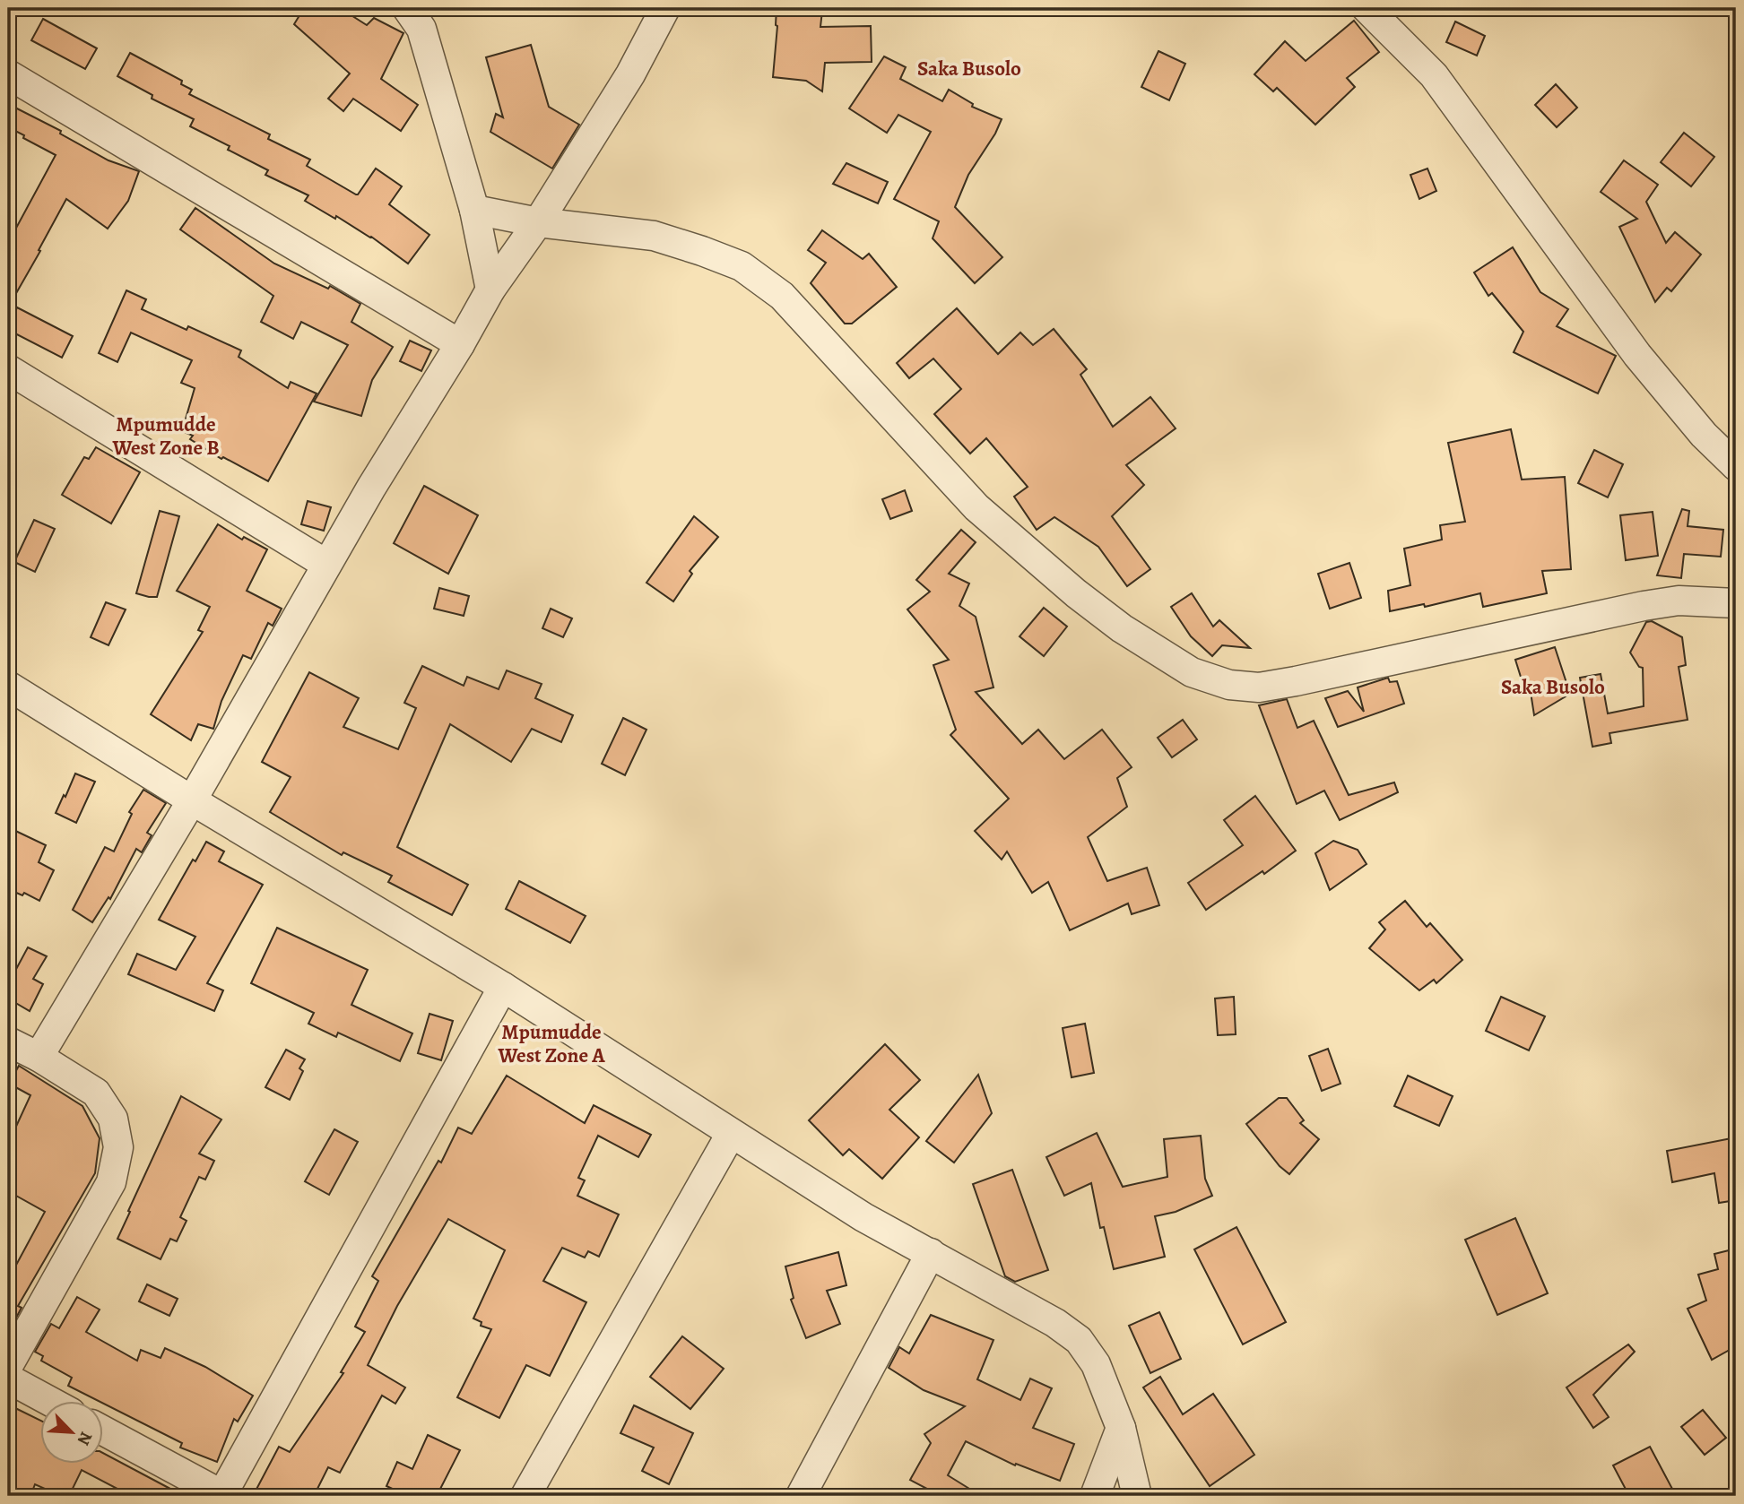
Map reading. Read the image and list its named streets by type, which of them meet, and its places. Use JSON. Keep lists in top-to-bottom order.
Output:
{
  "districts": [
    "Saka Busolo",
    "Mpumudde West Zone B",
    "Saka Busolo",
    "Mpumudde West Zone A"
  ],
  "north": "bottom right"
}
